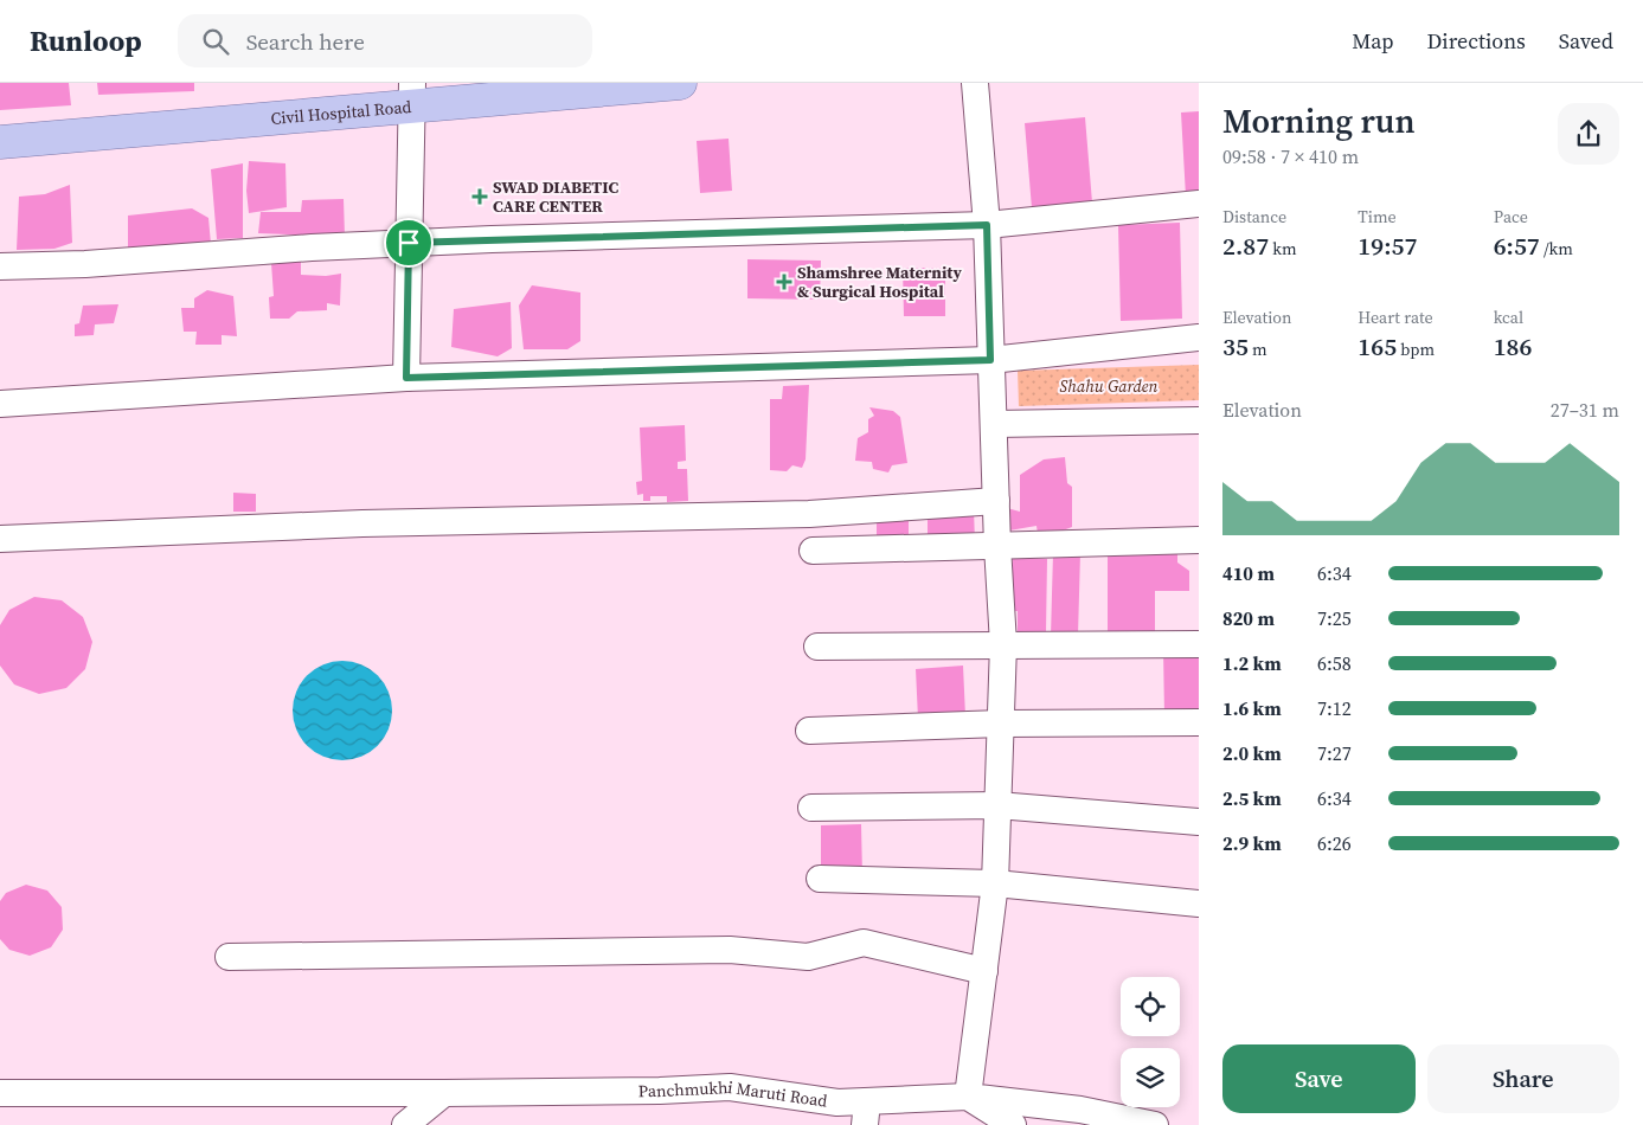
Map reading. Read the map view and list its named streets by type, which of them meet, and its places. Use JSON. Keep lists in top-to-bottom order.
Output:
{
  "streets": {
    "main road": ["Civil Hospital Road"],
    "street": ["Panchmukhi Maruti Road"]
  },
  "parks": ["Shahu Garden"],
  "places": {
    "health": ["SWAD DIABETIC CARE CENTER", "Shamshree Maternity & Surgical Hospital"]
  },
  "page": {
    "header": "Runloop",
    "search": "Search here",
    "nav": ["Map", "Directions", "Saved"],
    "heading": ["Morning run", "09:58 · 7 × 410 m"],
    "stats": [
      ["Distance", "2.87 km"],
      ["Time", "19:57"],
      ["Pace", "6:57 /km"],
      ["Elevation", "35 m"],
      ["Heart rate", "165 bpm"],
      ["kcal", "186"]
    ],
    "chart": ["Elevation", "27–31 m"],
    "list": [
      {
        "name": "410 m",
        "note": "6:34"
      },
      {
        "name": "820 m",
        "note": "7:25"
      },
      {
        "name": "1.2 km",
        "note": "6:58"
      },
      {
        "name": "1.6 km",
        "note": "7:12"
      },
      {
        "name": "2.0 km",
        "note": "7:27"
      },
      {
        "name": "2.5 km",
        "note": "6:34"
      },
      {
        "name": "2.9 km",
        "note": "6:26"
      }
    ],
    "buttons": ["Save", "Share"]
  }
}
